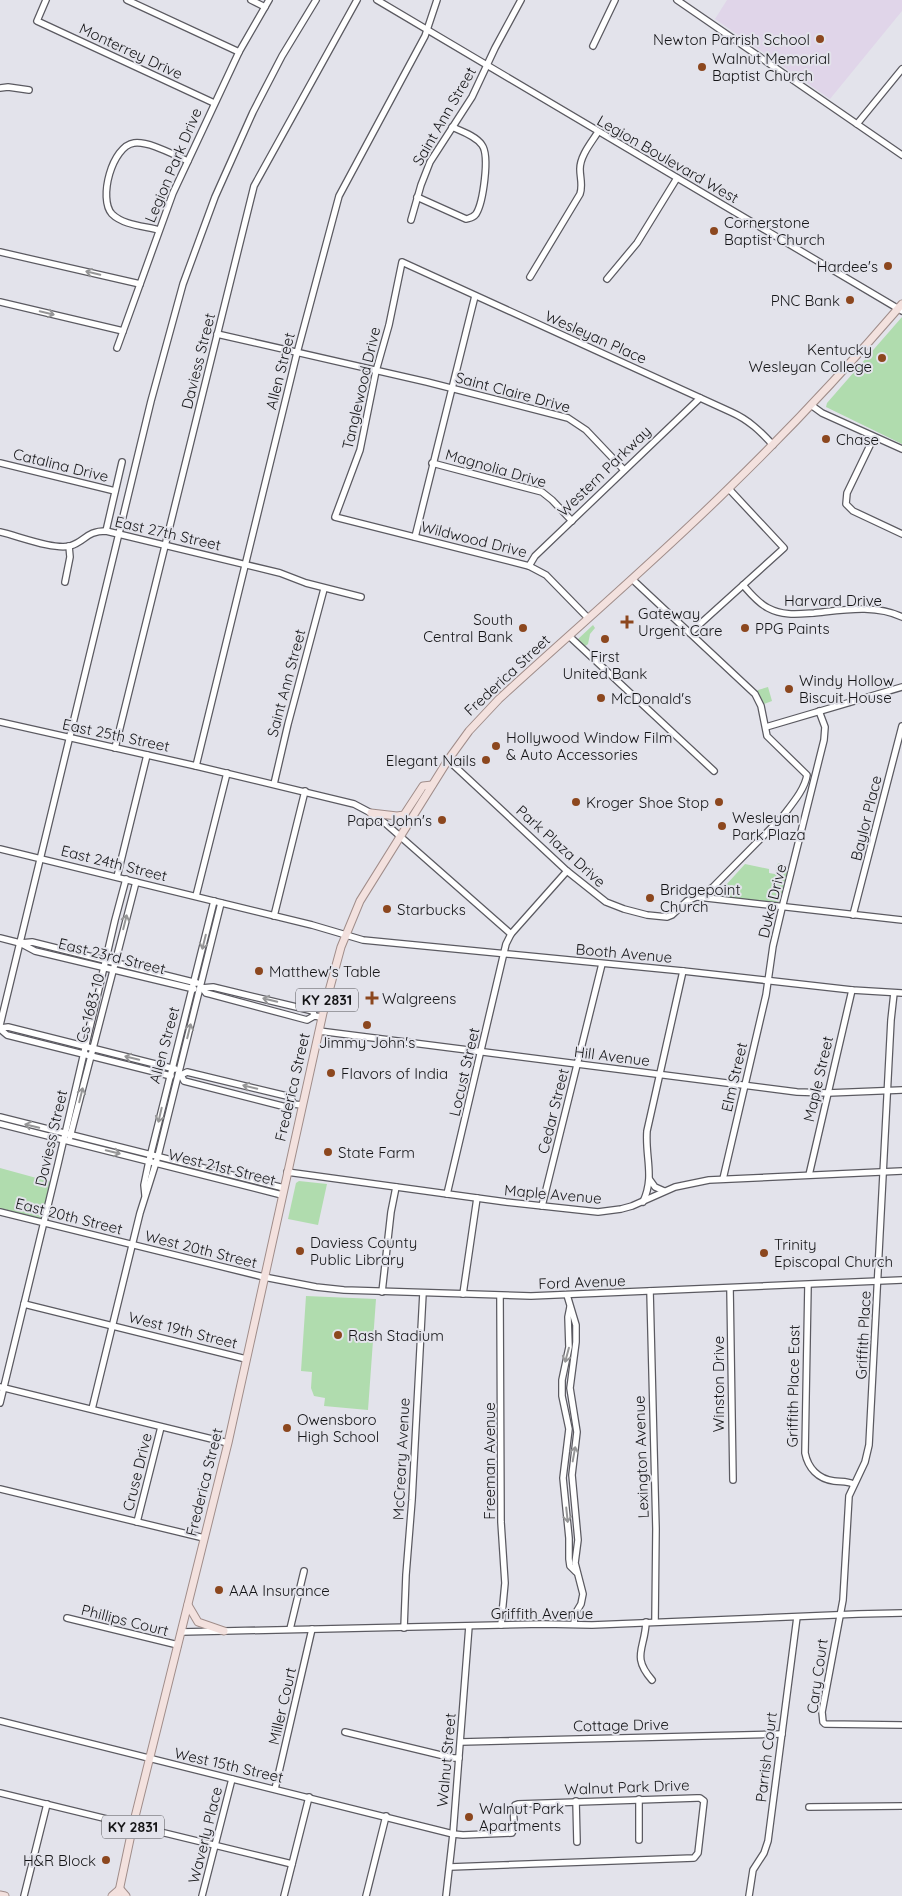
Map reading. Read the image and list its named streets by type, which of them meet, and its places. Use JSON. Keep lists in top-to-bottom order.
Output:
{
  "streets": {
    "main road": ["Frederica Street", "KY 2831"],
    "street": [
      "Monterrey Drive",
      "Saint Ann Street",
      "Legion Boulevard West",
      "Legion Park Drive",
      "Wesleyan Place",
      "Daviess Street",
      "Allen Street",
      "Tanglewood Drive",
      "Saint Claire Drive",
      "Catalina Drive",
      "Magnolia Drive",
      "Western Parkway",
      "East 27th Street",
      "Wildwood Drive",
      "Harvard Drive",
      "East 25th Street",
      "Baylor Place",
      "Park Plaza Drive",
      "East 24th Street",
      "Duke Drive",
      "Booth Avenue",
      "East 23rd Street",
      "Cs-1683-10",
      "Hill Avenue",
      "Locust Street",
      "Elm Street",
      "Maple Street",
      "Cedar Street",
      "West 21st Street",
      "Maple Avenue",
      "East 20th Street",
      "West 20th Street",
      "Ford Avenue",
      "West 19th Street",
      "Griffith Place",
      "Winston Drive",
      "Griffith Place East",
      "Lexington Avenue",
      "McCreary Avenue",
      "Freeman Avenue",
      "Cruse Drive",
      "Griffith Avenue",
      "Phillips Court",
      "Cary Court",
      "Miller Court",
      "Cottage Drive",
      "Parrish Court",
      "Walnut Street",
      "West 15th Street",
      "Walnut Park Drive",
      "Waverly Place"
    ]
  },
  "crossings": [
    ["Monterrey Drive", "Legion Park Drive"],
    ["Saint Ann Street", "Legion Boulevard West"],
    ["Saint Ann Street", "East 27th Street"],
    ["Saint Ann Street", "East 25th Street"],
    ["Legion Boulevard West", "Allen Street"],
    ["Legion Boulevard West", "Frederica Street"],
    ["Wesleyan Place", "Tanglewood Drive"],
    ["Wesleyan Place", "Western Parkway"],
    ["Wesleyan Place", "Frederica Street"],
    ["Daviess Street", "Saint Claire Drive"],
    ["Daviess Street", "East 27th Street"],
    ["Daviess Street", "East 25th Street"],
    ["Daviess Street", "East 24th Street"],
    ["Daviess Street", "East 23rd Street"],
    ["Daviess Street", "Cs-1683-10"],
    ["Daviess Street", "West 21st Street"],
    ["Daviess Street", "East 20th Street"],
    ["Daviess Street", "West 19th Street"],
    ["Allen Street", "Saint Claire Drive"],
    ["Allen Street", "East 27th Street"],
    ["Allen Street", "East 25th Street"],
    ["Allen Street", "East 24th Street"],
    ["Allen Street", "East 23rd Street"],
    ["Allen Street", "West 21st Street"],
    ["Allen Street", "East 20th Street"],
    ["Allen Street", "West 20th Street"],
    ["Allen Street", "West 19th Street"],
    ["Tanglewood Drive", "Saint Claire Drive"],
    ["Tanglewood Drive", "Wildwood Drive"],
    ["Saint Claire Drive", "Western Parkway"],
    ["Catalina Drive", "East 27th Street"],
    ["Magnolia Drive", "Western Parkway"],
    ["Western Parkway", "Wildwood Drive"],
    ["Wildwood Drive", "Frederica Street"],
    ["Frederica Street", "East 25th Street"],
    ["Frederica Street", "Park Plaza Drive"],
    ["Frederica Street", "Booth Avenue"],
    ["Frederica Street", "Hill Avenue"],
    ["Frederica Street", "West 21st Street"],
    ["Frederica Street", "Maple Avenue"],
    ["Frederica Street", "West 20th Street"],
    ["Frederica Street", "Ford Avenue"],
    ["Frederica Street", "West 19th Street"],
    ["Frederica Street", "Griffith Avenue"],
    ["Frederica Street", "Phillips Court"],
    ["Frederica Street", "West 15th Street"],
    ["East 25th Street", "Locust Street"],
    ["East 24th Street", "Booth Avenue"],
    ["East 24th Street", "Cs-1683-10"],
    ["Duke Drive", "Booth Avenue"],
    ["Duke Drive", "Elm Street"],
    ["Booth Avenue", "Locust Street"],
    ["Booth Avenue", "Elm Street"],
    ["Booth Avenue", "Maple Street"],
    ["Booth Avenue", "Cedar Street"],
    ["Booth Avenue", "Griffith Place"],
    ["East 23rd Street", "Cs-1683-10"],
    ["Cs-1683-10", "West 21st Street"],
    ["Hill Avenue", "Locust Street"],
    ["Hill Avenue", "Elm Street"],
    ["Hill Avenue", "Maple Street"],
    ["Hill Avenue", "Cedar Street"],
    ["Hill Avenue", "Griffith Place"],
    ["Locust Street", "Maple Avenue"],
    ["Elm Street", "Maple Avenue"],
    ["Maple Street", "Maple Avenue"],
    ["Cedar Street", "Maple Avenue"],
    ["Maple Avenue", "Griffith Place"],
    ["East 20th Street", "West 20th Street"],
    ["West 20th Street", "Ford Avenue"],
    ["Ford Avenue", "Griffith Place"],
    ["Ford Avenue", "Winston Drive"],
    ["Ford Avenue", "Griffith Place East"],
    ["Ford Avenue", "Lexington Avenue"],
    ["Ford Avenue", "McCreary Avenue"],
    ["Ford Avenue", "Freeman Avenue"],
    ["Griffith Place", "Griffith Place East"],
    ["Griffith Place", "Griffith Avenue"],
    ["Griffith Place", "Cary Court"],
    ["Lexington Avenue", "Griffith Avenue"],
    ["McCreary Avenue", "Griffith Avenue"],
    ["Freeman Avenue", "Griffith Avenue"],
    ["Griffith Avenue", "Cary Court"],
    ["Griffith Avenue", "Miller Court"],
    ["Griffith Avenue", "Parrish Court"],
    ["Griffith Avenue", "Walnut Street"],
    ["Miller Court", "West 15th Street"],
    ["Cottage Drive", "Parrish Court"],
    ["Cottage Drive", "Walnut Street"],
    ["Walnut Street", "West 15th Street"],
    ["Walnut Street", "Walnut Park Drive"],
    ["West 15th Street", "Walnut Park Drive"],
    ["West 15th Street", "Waverly Place"]
  ],
  "one_way": ["Cs-1683-10"],
  "places": {
    "other": [
      "Newton Parrish School",
      "Walnut Memorial Baptist Church",
      "Cornerstone Baptist Church",
      "Hardee's",
      "PNC Bank",
      "Kentucky Wesleyan College",
      "Chase",
      "South Central Bank",
      "PPG Paints",
      "First United Bank",
      "Windy Hollow Biscuit House",
      "McDonald's",
      "Hollywood Window Film & Auto Accessories",
      "Elegant Nails",
      "Kroger",
      "Shoe Stop",
      "Papa John's",
      "Wesleyan Park Plaza",
      "Bridgepoint Church",
      "Starbucks",
      "Matthew's Table",
      "Jimmy John's",
      "Flavors of India",
      "State Farm",
      "Daviess County Public Library",
      "Trinity Episcopal Church",
      "Rash Stadium",
      "Owensboro High School",
      "AAA Insurance",
      "Walnut Park Apartments",
      "H&R Block"
    ],
    "health": ["Gateway Urgent Care", "Walgreens"]
  }
}
